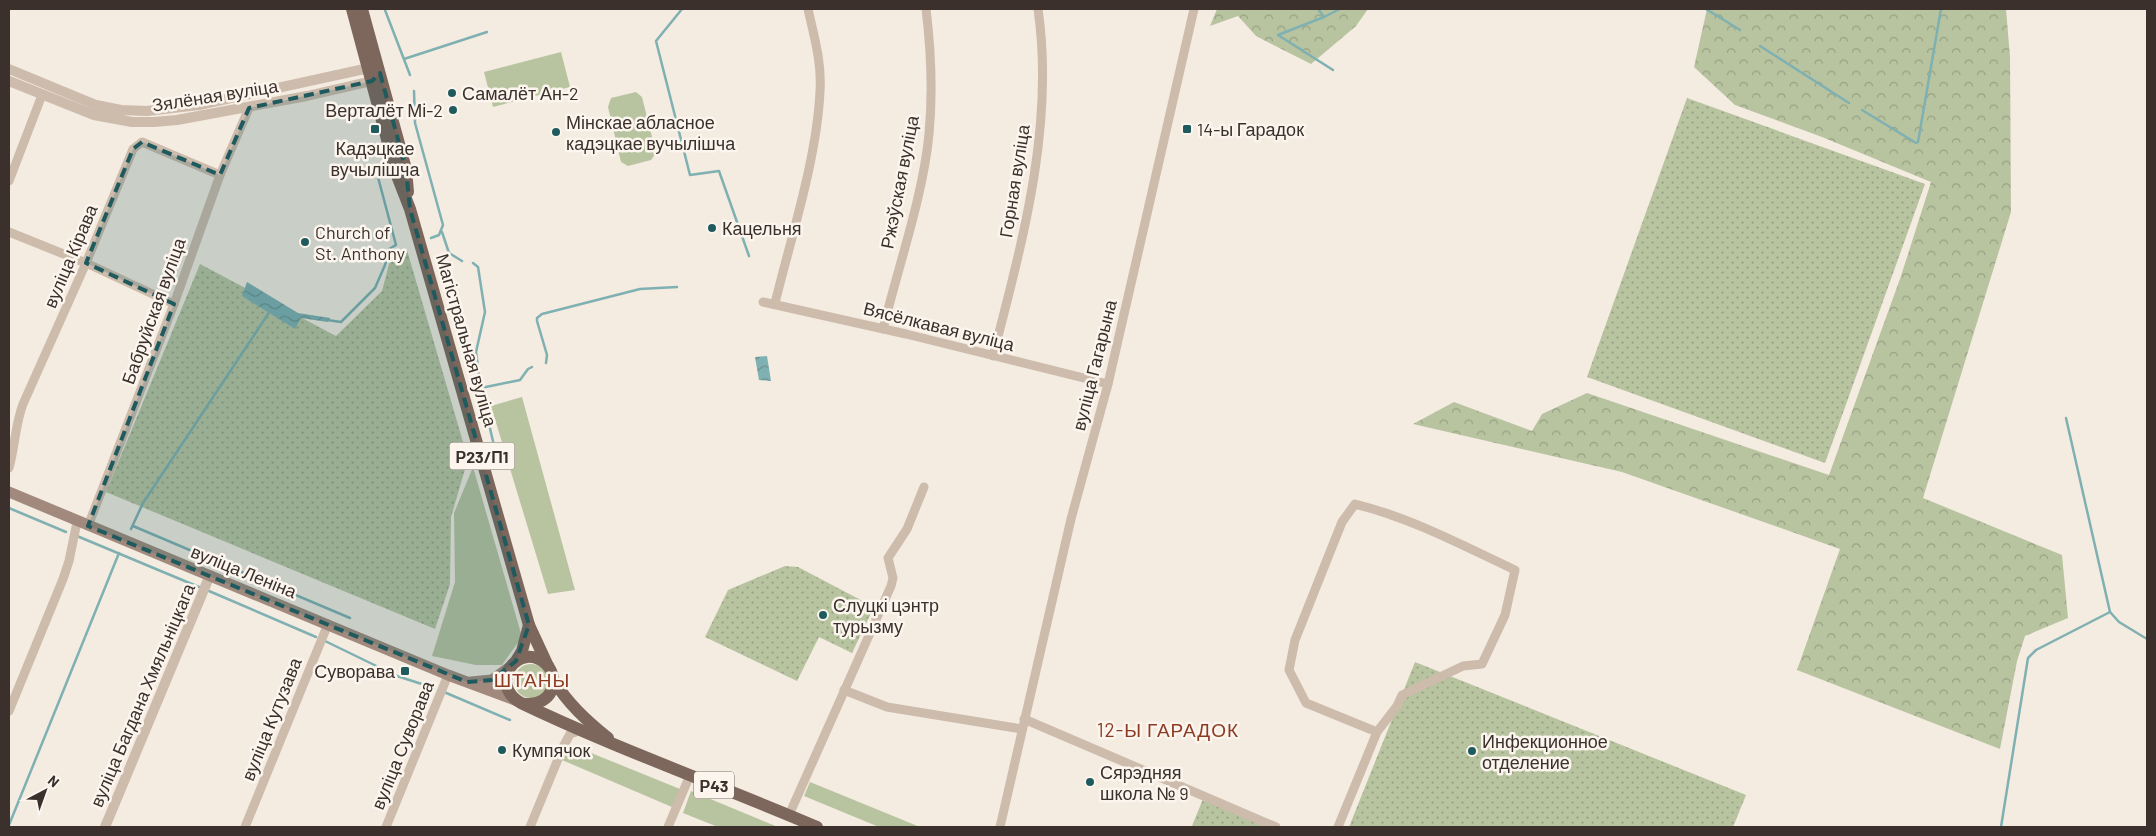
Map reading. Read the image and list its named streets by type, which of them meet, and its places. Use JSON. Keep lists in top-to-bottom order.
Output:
{
  "streets": {
    "main road": [
      "Магістральная вуліца",
      "Р23/П1",
      "вуліца Леніна",
      "Р43"
    ],
    "street": [
      "Зялёная вуліца",
      "Горная вуліца",
      "Ржэўская вуліца",
      "вуліца Кірава",
      "Бабруйская вуліца",
      "Вясёлкавая вуліца",
      "вуліца Гагарына",
      "вуліца Багдана Хмяльніцкага",
      "вуліца Кутузава",
      "вуліца Суворава"
    ]
  },
  "crossings": [
    ["Зялёная вуліца", "Бабруйская вуліца"],
    ["Зялёная вуліца", "Магістральная вуліца"],
    ["Горная вуліца", "Вясёлкавая вуліца"],
    ["Ржэўская вуліца", "Вясёлкавая вуліца"],
    ["вуліца Кірава", "Бабруйская вуліца"],
    ["Бабруйская вуліца", "вуліца Леніна"],
    ["Вясёлкавая вуліца", "вуліца Гагарына"],
    ["Магістральная вуліца", "Р43"],
    ["вуліца Леніна", "вуліца Багдана Хмяльніцкага"],
    ["вуліца Леніна", "вуліца Кутузава"],
    ["вуліца Леніна", "вуліца Суворава"],
    ["вуліца Леніна", "Р43"]
  ],
  "districts": ["ШТАНЫ", "12-Ы ГАРАДОК"],
  "places": {
    "other": [
      "Самалёт Ан-2",
      "Верталёт Мі-2",
      "Мінскае абласное кадэцкае вучылішча",
      "Кацельня",
      "Church of St. Anthony",
      "Слуцкі цэнтр турызму",
      "Кумпячок",
      "Инфекционное отделение",
      "Сярэдняя школа № 9"
    ],
    "transit": ["Кадэцкае вучылішча", "14-ы Гарадок", "Суворава"]
  },
  "north": "top right"
}
